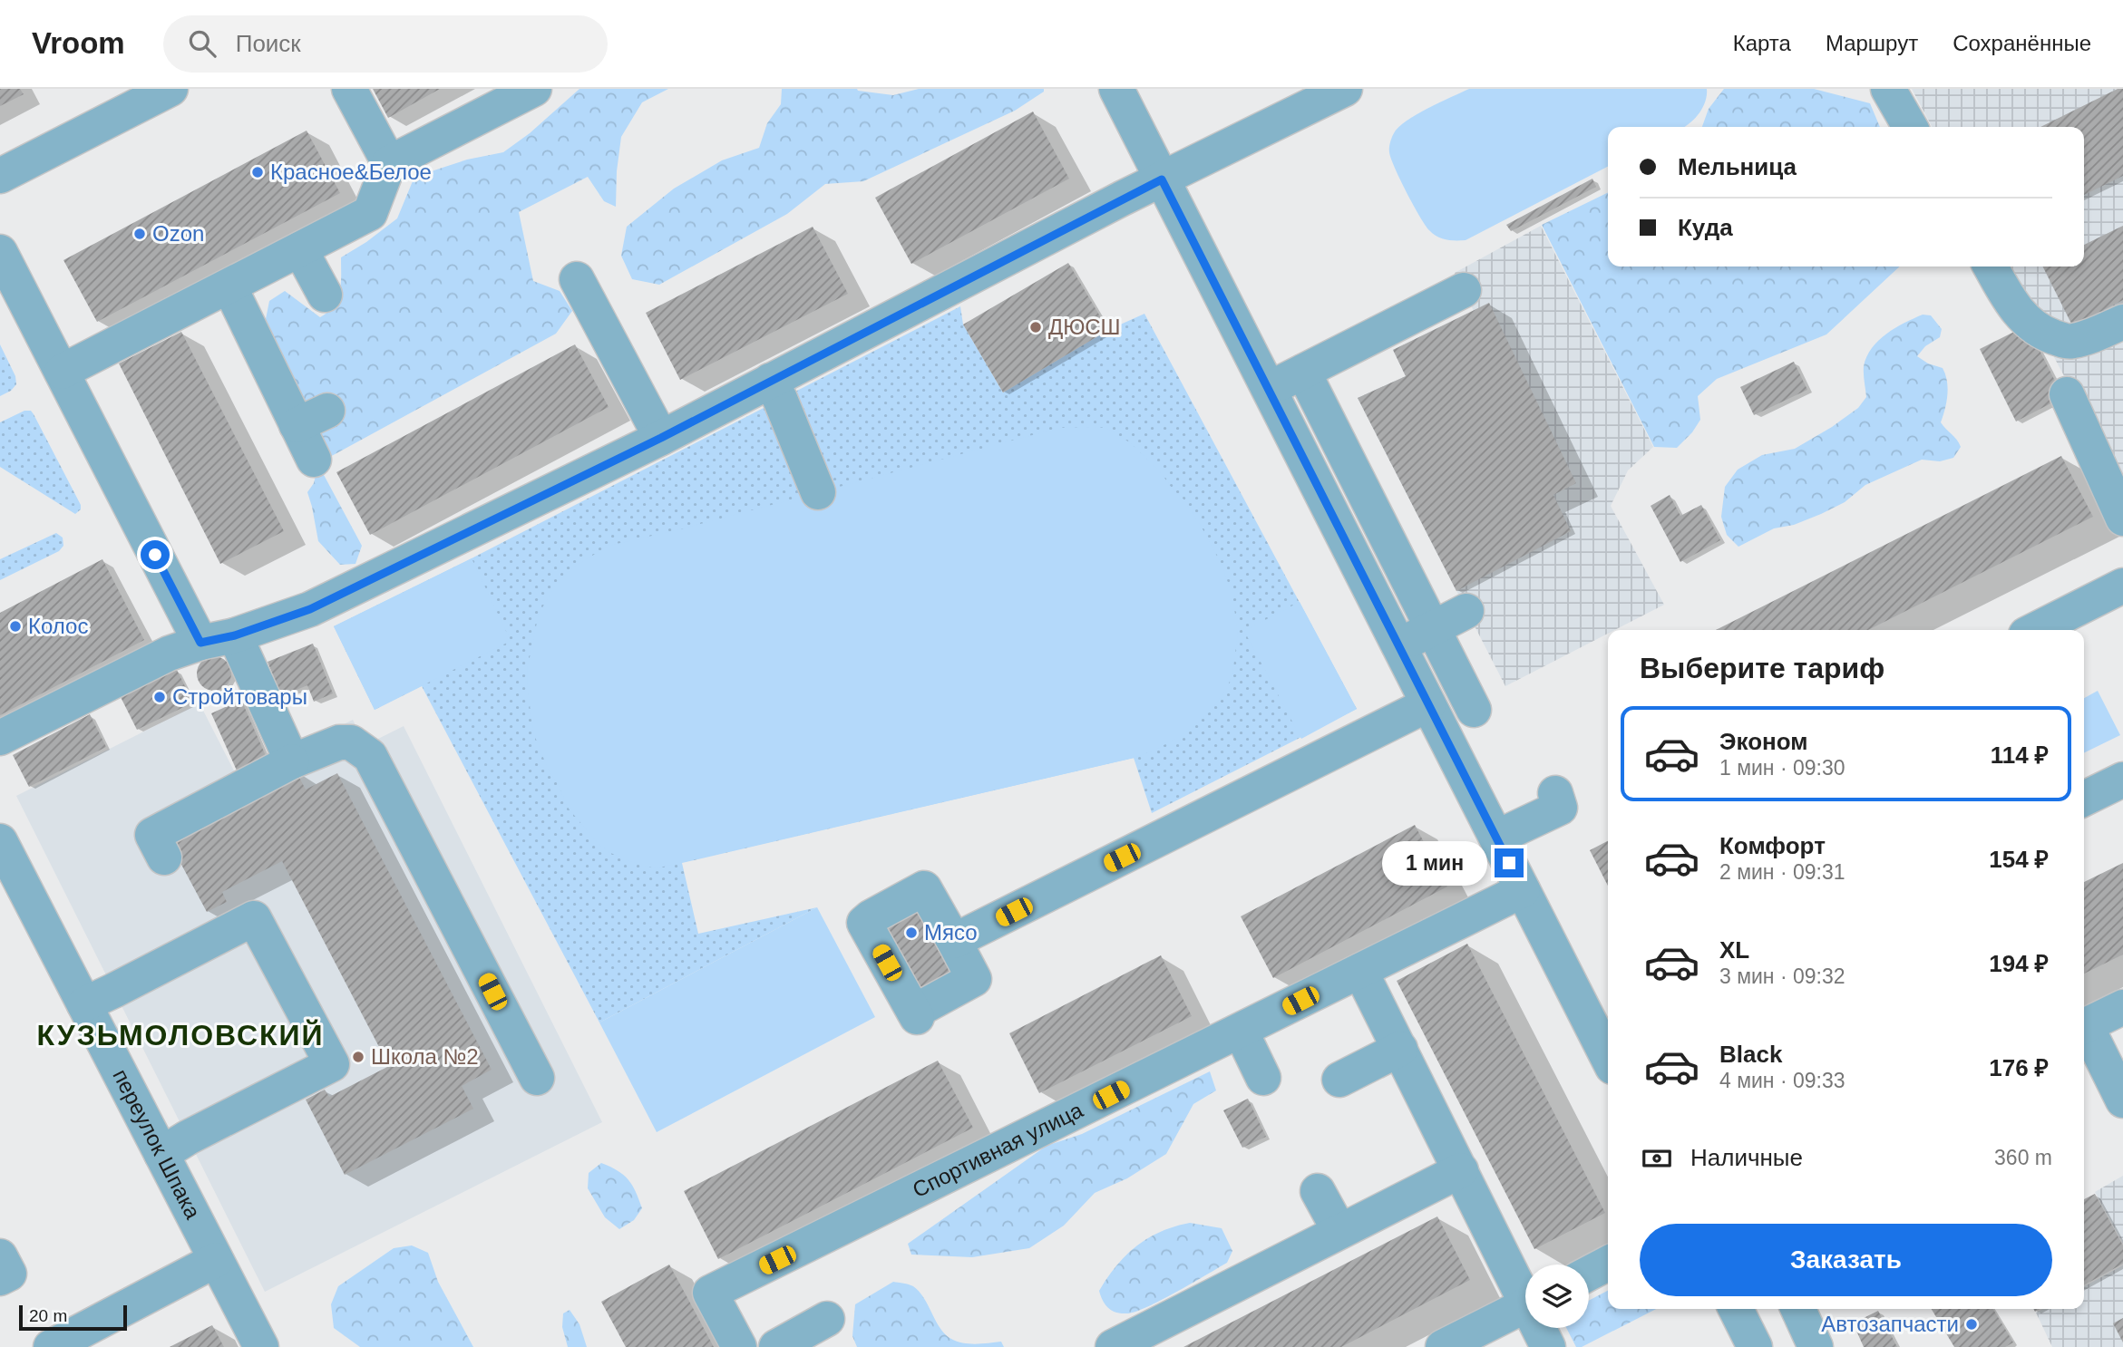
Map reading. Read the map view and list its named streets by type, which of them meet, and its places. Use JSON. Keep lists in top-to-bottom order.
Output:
{
  "streets": {
    "street": ["переулок Шпака", "Спортивная улица"]
  },
  "districts": ["КУЗЬМОЛОВСКИЙ"],
  "places": [
    "Красное&Белое",
    "Ozon",
    "ДЮСШ",
    "Колос",
    "Стройтовары",
    "Мясо",
    "Школа №2",
    "Автозапчасти"
  ],
  "scale_bar": "20 m",
  "page": {
    "header": "Vroom",
    "search": "Поиск",
    "nav": ["Карта", "Маршрут", "Сохранённые"],
    "banner": ["Мельница", "Куда"],
    "heading": "Выберите тариф",
    "list": [
      {
        "name": "Эконом",
        "note": "1 мин · 09:30",
        "value": "114 ₽"
      },
      {
        "name": "Комфорт",
        "note": "2 мин · 09:31",
        "value": "154 ₽"
      },
      {
        "name": "XL",
        "note": "3 мин · 09:32",
        "value": "194 ₽"
      },
      {
        "name": "Black",
        "note": "4 мин · 09:33",
        "value": "176 ₽"
      }
    ],
    "bubble": "1 мин",
    "pay": ["Наличные", "360 m"],
    "buttons": "Заказать",
    "scale": "20 m"
  }
}
